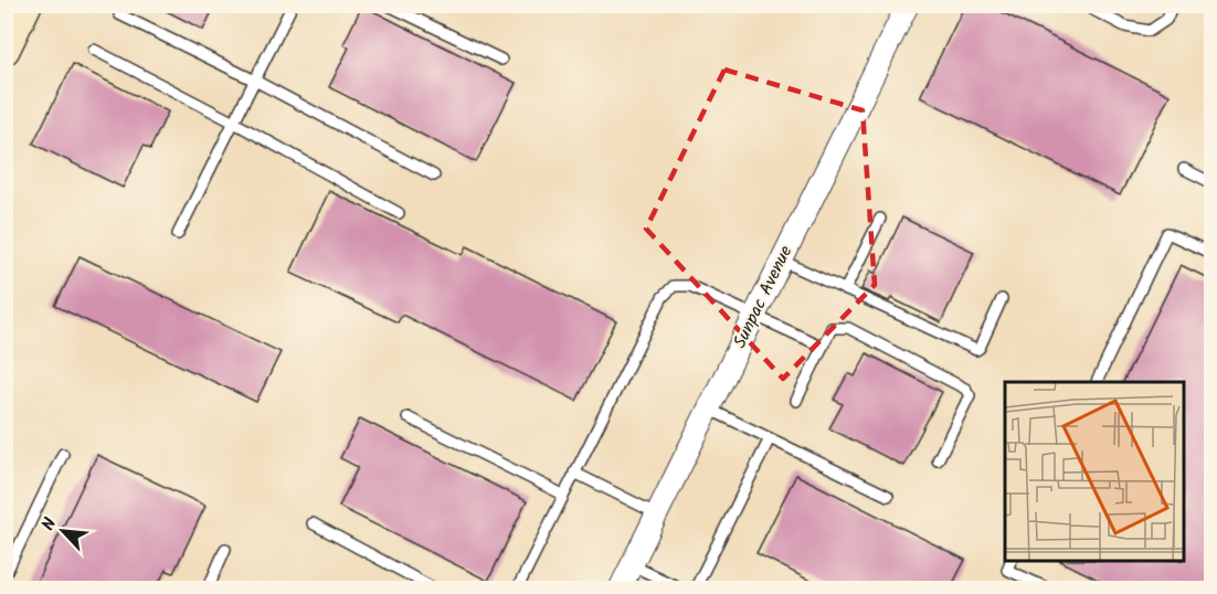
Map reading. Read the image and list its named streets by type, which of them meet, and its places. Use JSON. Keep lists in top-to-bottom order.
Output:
{
  "streets": {
    "street": ["Sunpac Avenue"]
  },
  "north": "top left"
}
